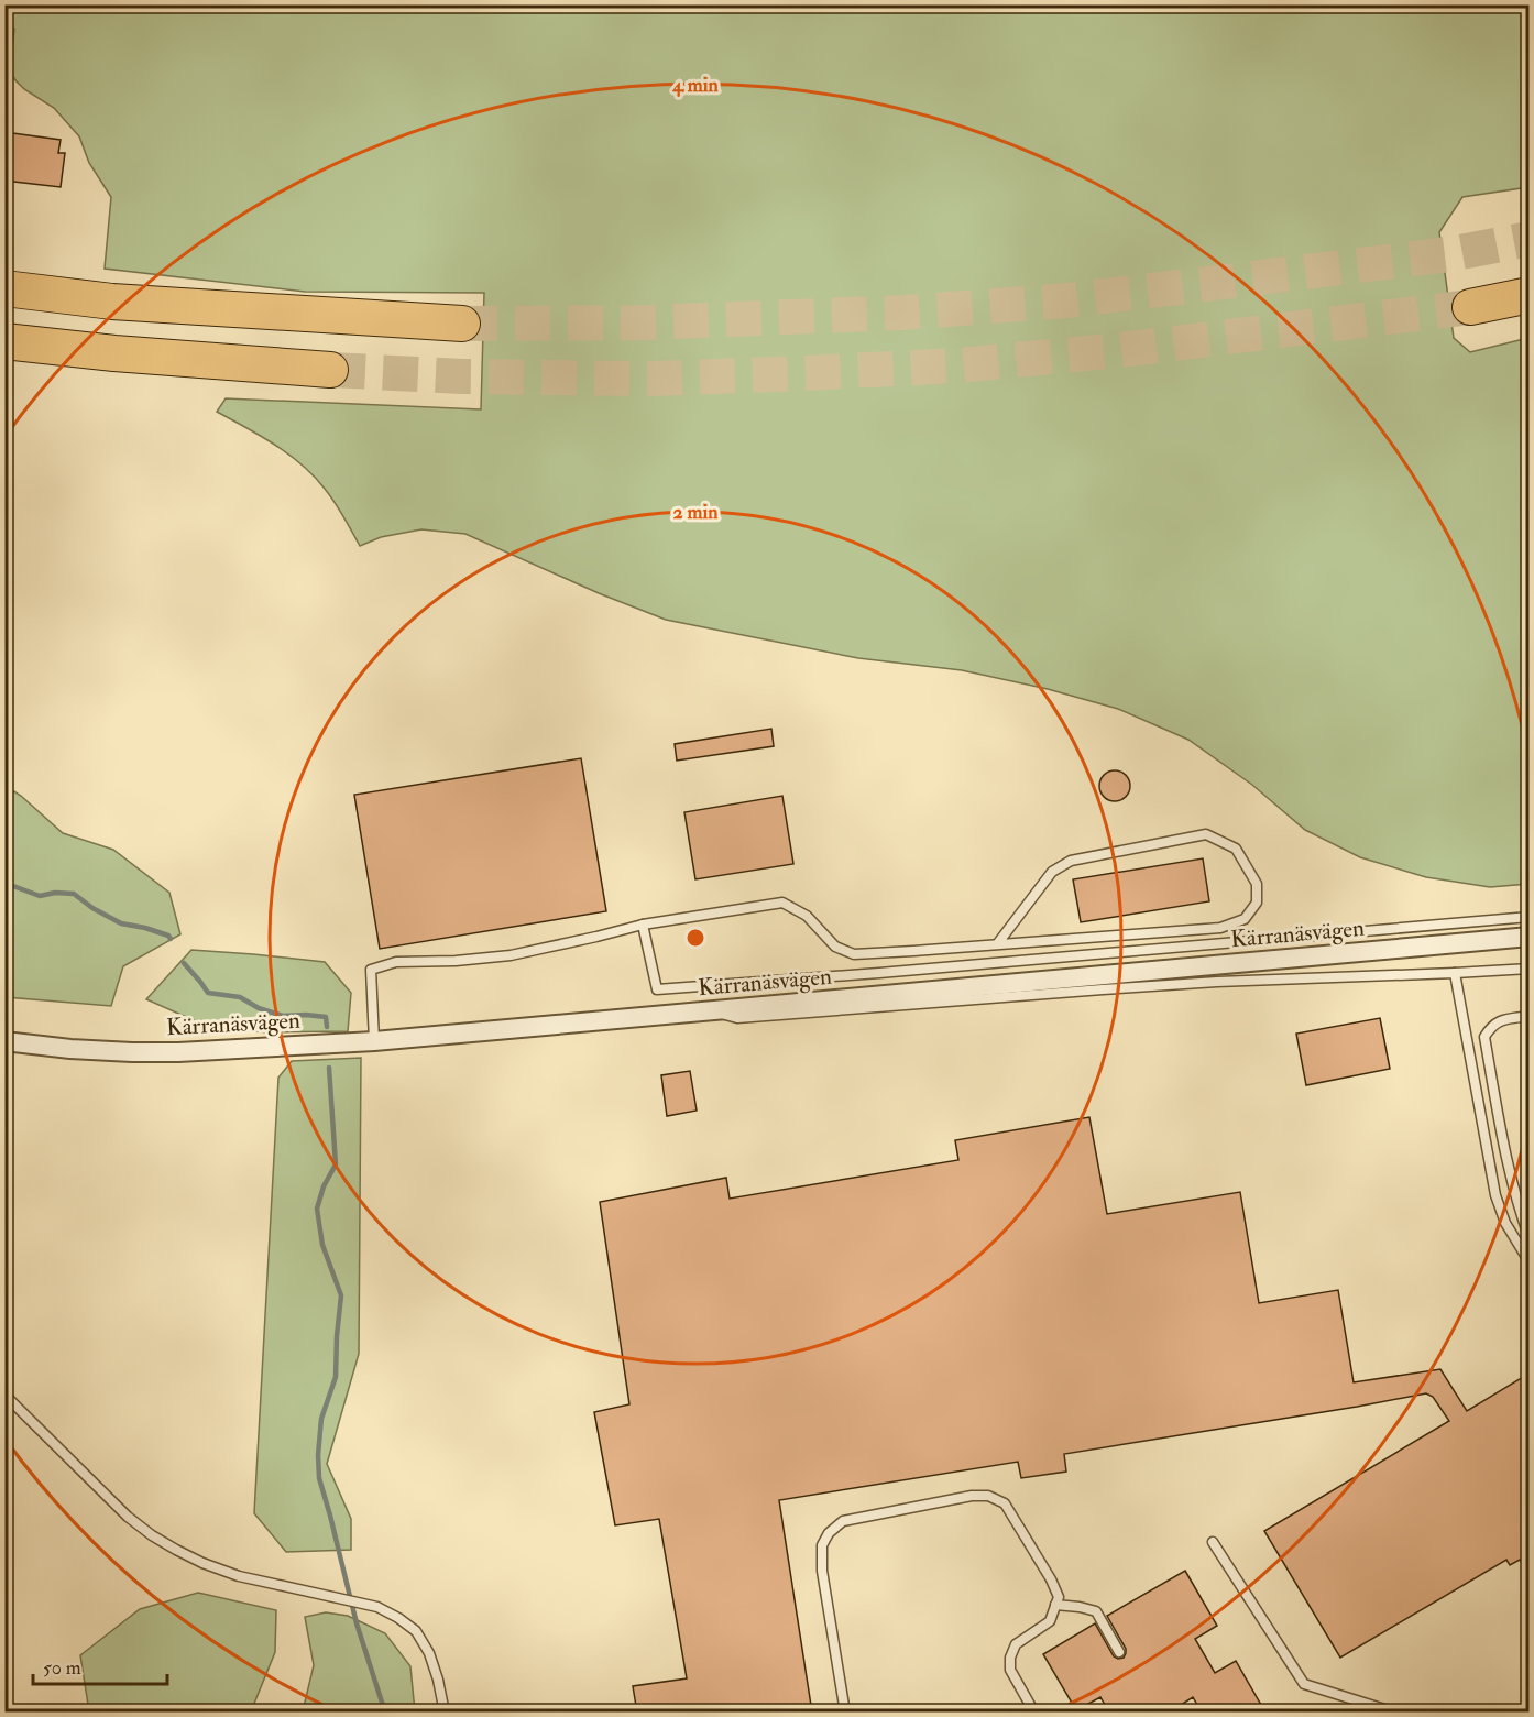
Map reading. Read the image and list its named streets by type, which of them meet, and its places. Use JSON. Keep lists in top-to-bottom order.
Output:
{
  "streets": {
    "street": ["Kärranäsvägen"]
  },
  "scale_bar": "50 m",
  "rings": ["4 min", "2 min"]
}
